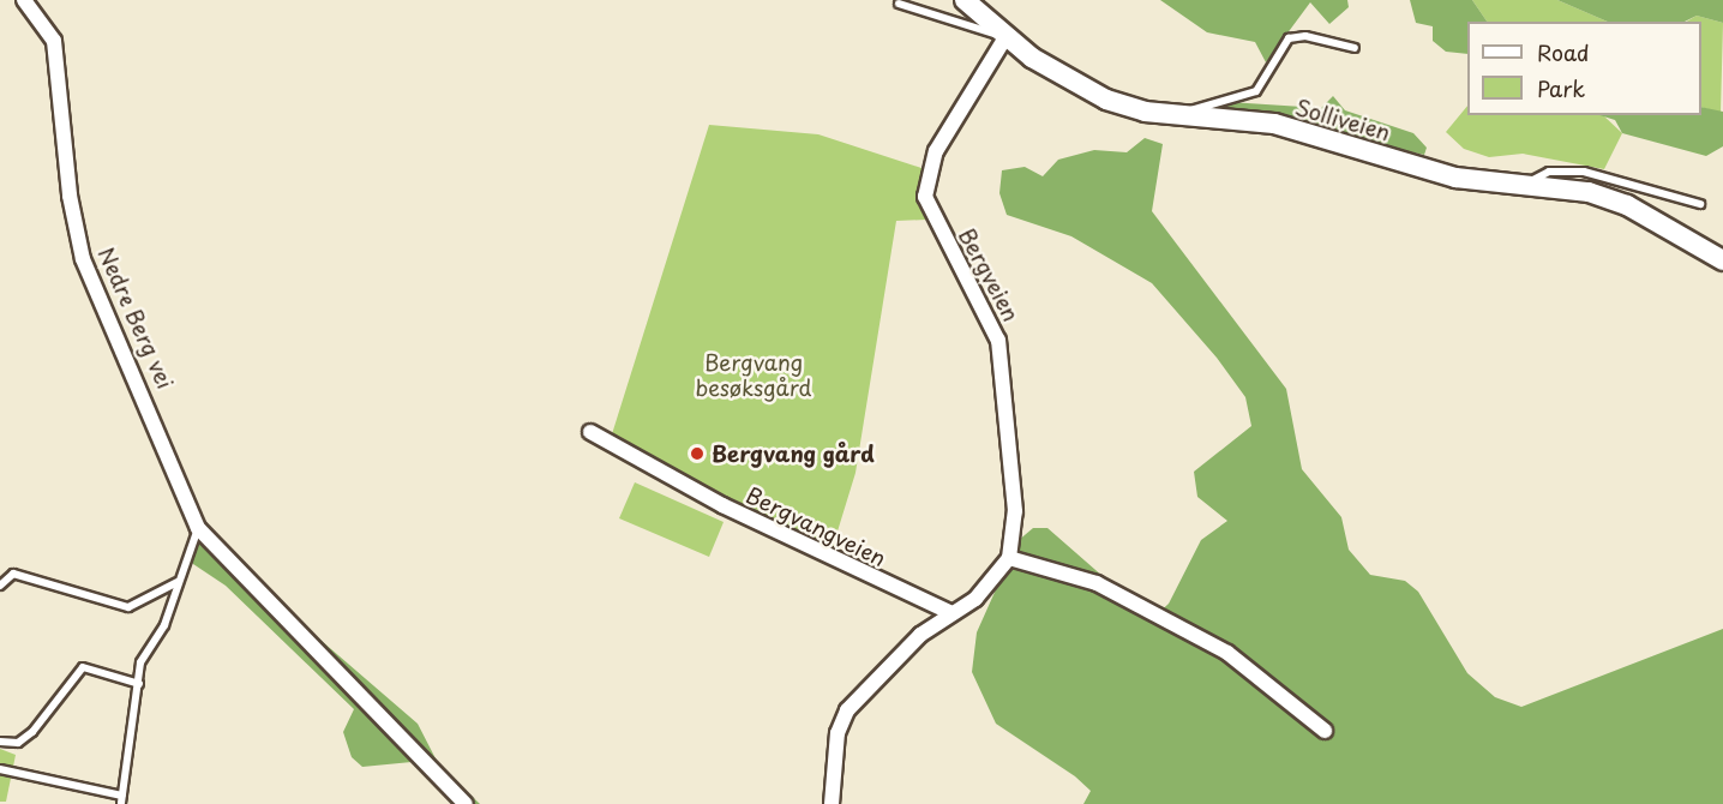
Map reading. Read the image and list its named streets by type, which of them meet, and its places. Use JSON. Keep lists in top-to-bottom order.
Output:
{
  "streets": {
    "street": [
      "Solliveien",
      "Bergveien",
      "Nedre Berg vei",
      "Bergvangveien"
    ]
  },
  "crossings": [
    ["Solliveien", "Bergveien"]
  ],
  "parks": ["Bergvang besøksgård"],
  "places": ["Bergvang gård"],
  "legend": ["Road", "Park"]
}
